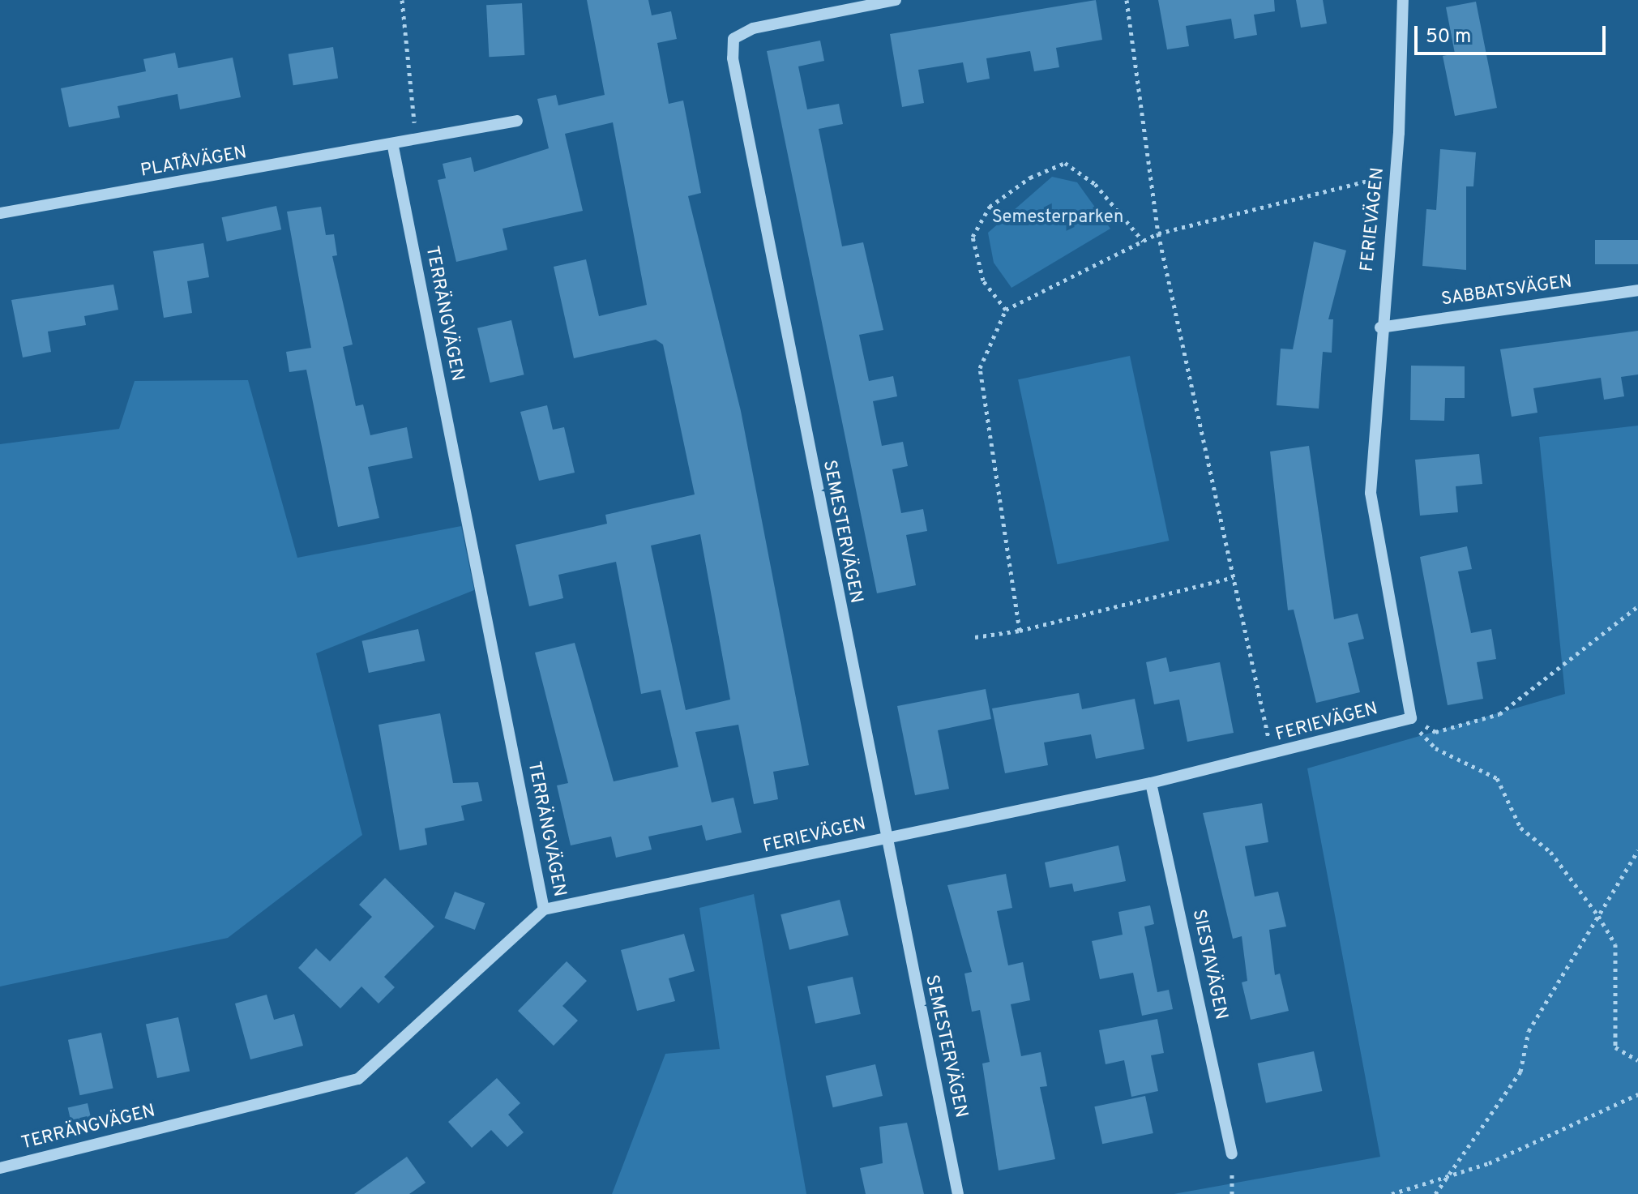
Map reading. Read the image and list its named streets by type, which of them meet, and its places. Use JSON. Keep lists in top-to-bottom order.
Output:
{
  "streets": {
    "street": [
      "PLATÅVÄGEN",
      "FERIEVÄGEN",
      "SABBATSVÄGEN",
      "TERRÄNGVÄGEN",
      "SEMESTERVÄGEN",
      "SIESTAVÄGEN"
    ]
  },
  "crossings": [
    ["PLATÅVÄGEN", "TERRÄNGVÄGEN"],
    ["FERIEVÄGEN", "SABBATSVÄGEN"],
    ["FERIEVÄGEN", "TERRÄNGVÄGEN"],
    ["FERIEVÄGEN", "SEMESTERVÄGEN"],
    ["FERIEVÄGEN", "SIESTAVÄGEN"]
  ],
  "parks": ["Semesterparken"],
  "scale_bar": "50 m"
}
